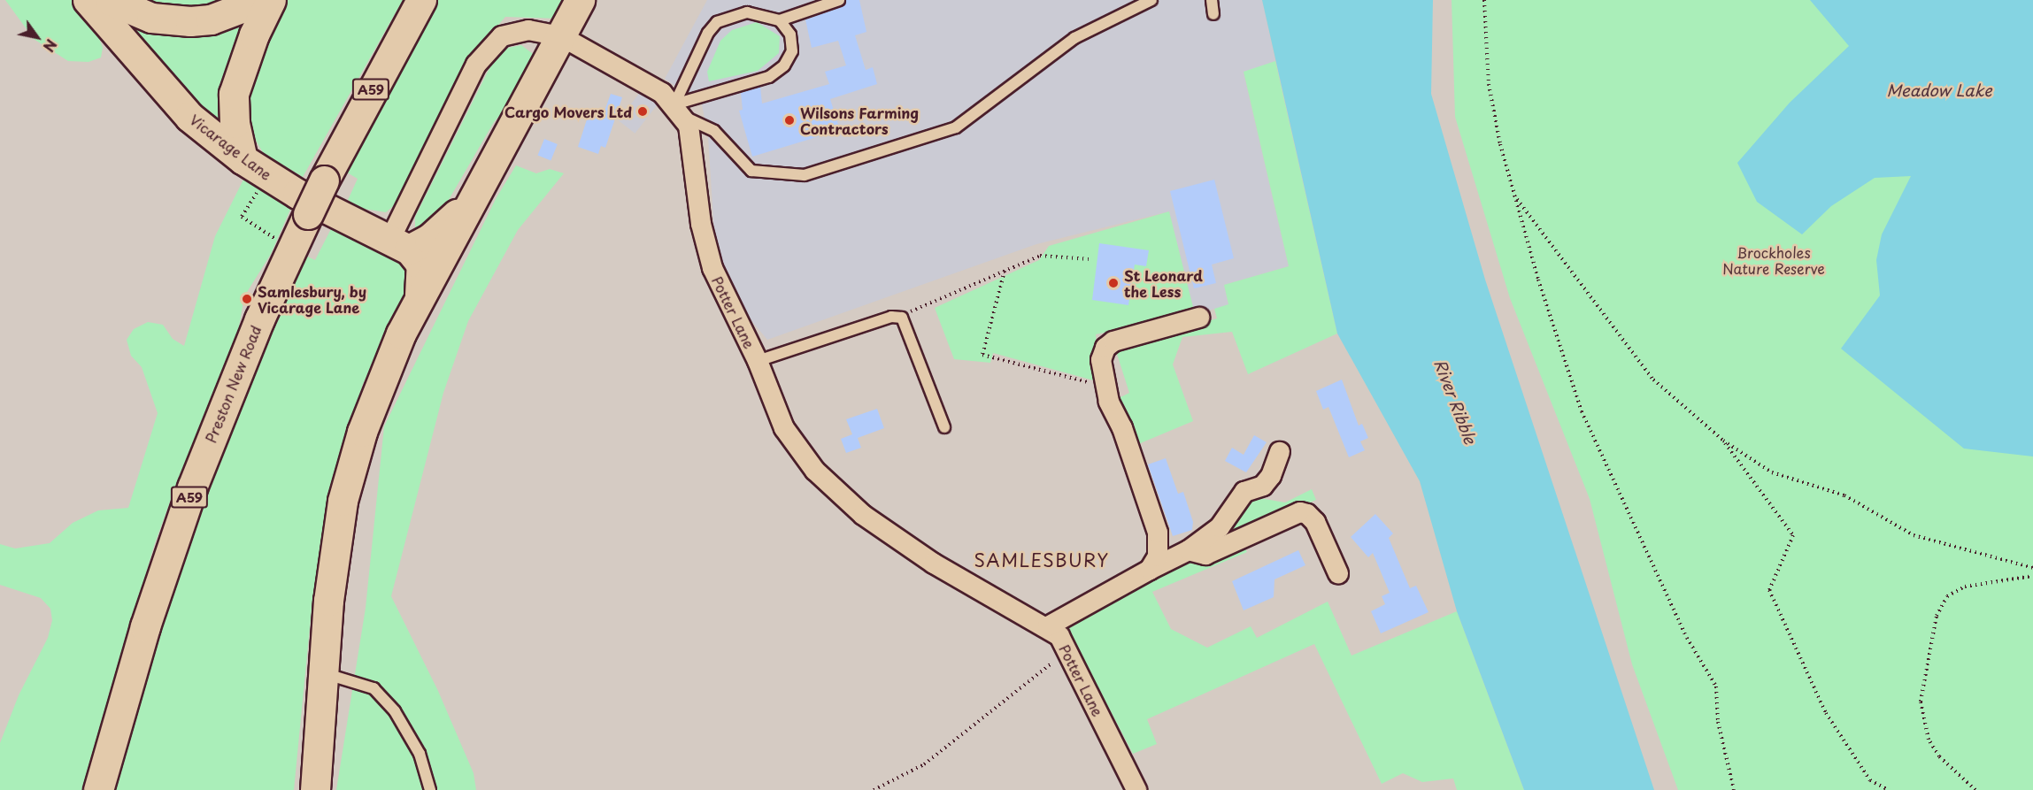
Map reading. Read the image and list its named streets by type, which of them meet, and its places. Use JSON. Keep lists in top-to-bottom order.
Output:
{
  "streets": {
    "main road": ["A59", "Vicarage Lane", "Preston New Road"],
    "street": ["Potter Lane"]
  },
  "districts": ["SAMLESBURY"],
  "water": ["Meadow Lake", "River Ribble"],
  "parks": ["Brockholes Nature Reserve"],
  "places": [
    "Cargo Movers Ltd",
    "Wilsons Farming Contractors",
    "St Leonard the Less",
    "Samlesbury, by Vicarage Lane"
  ],
  "north": "bottom right"
}
